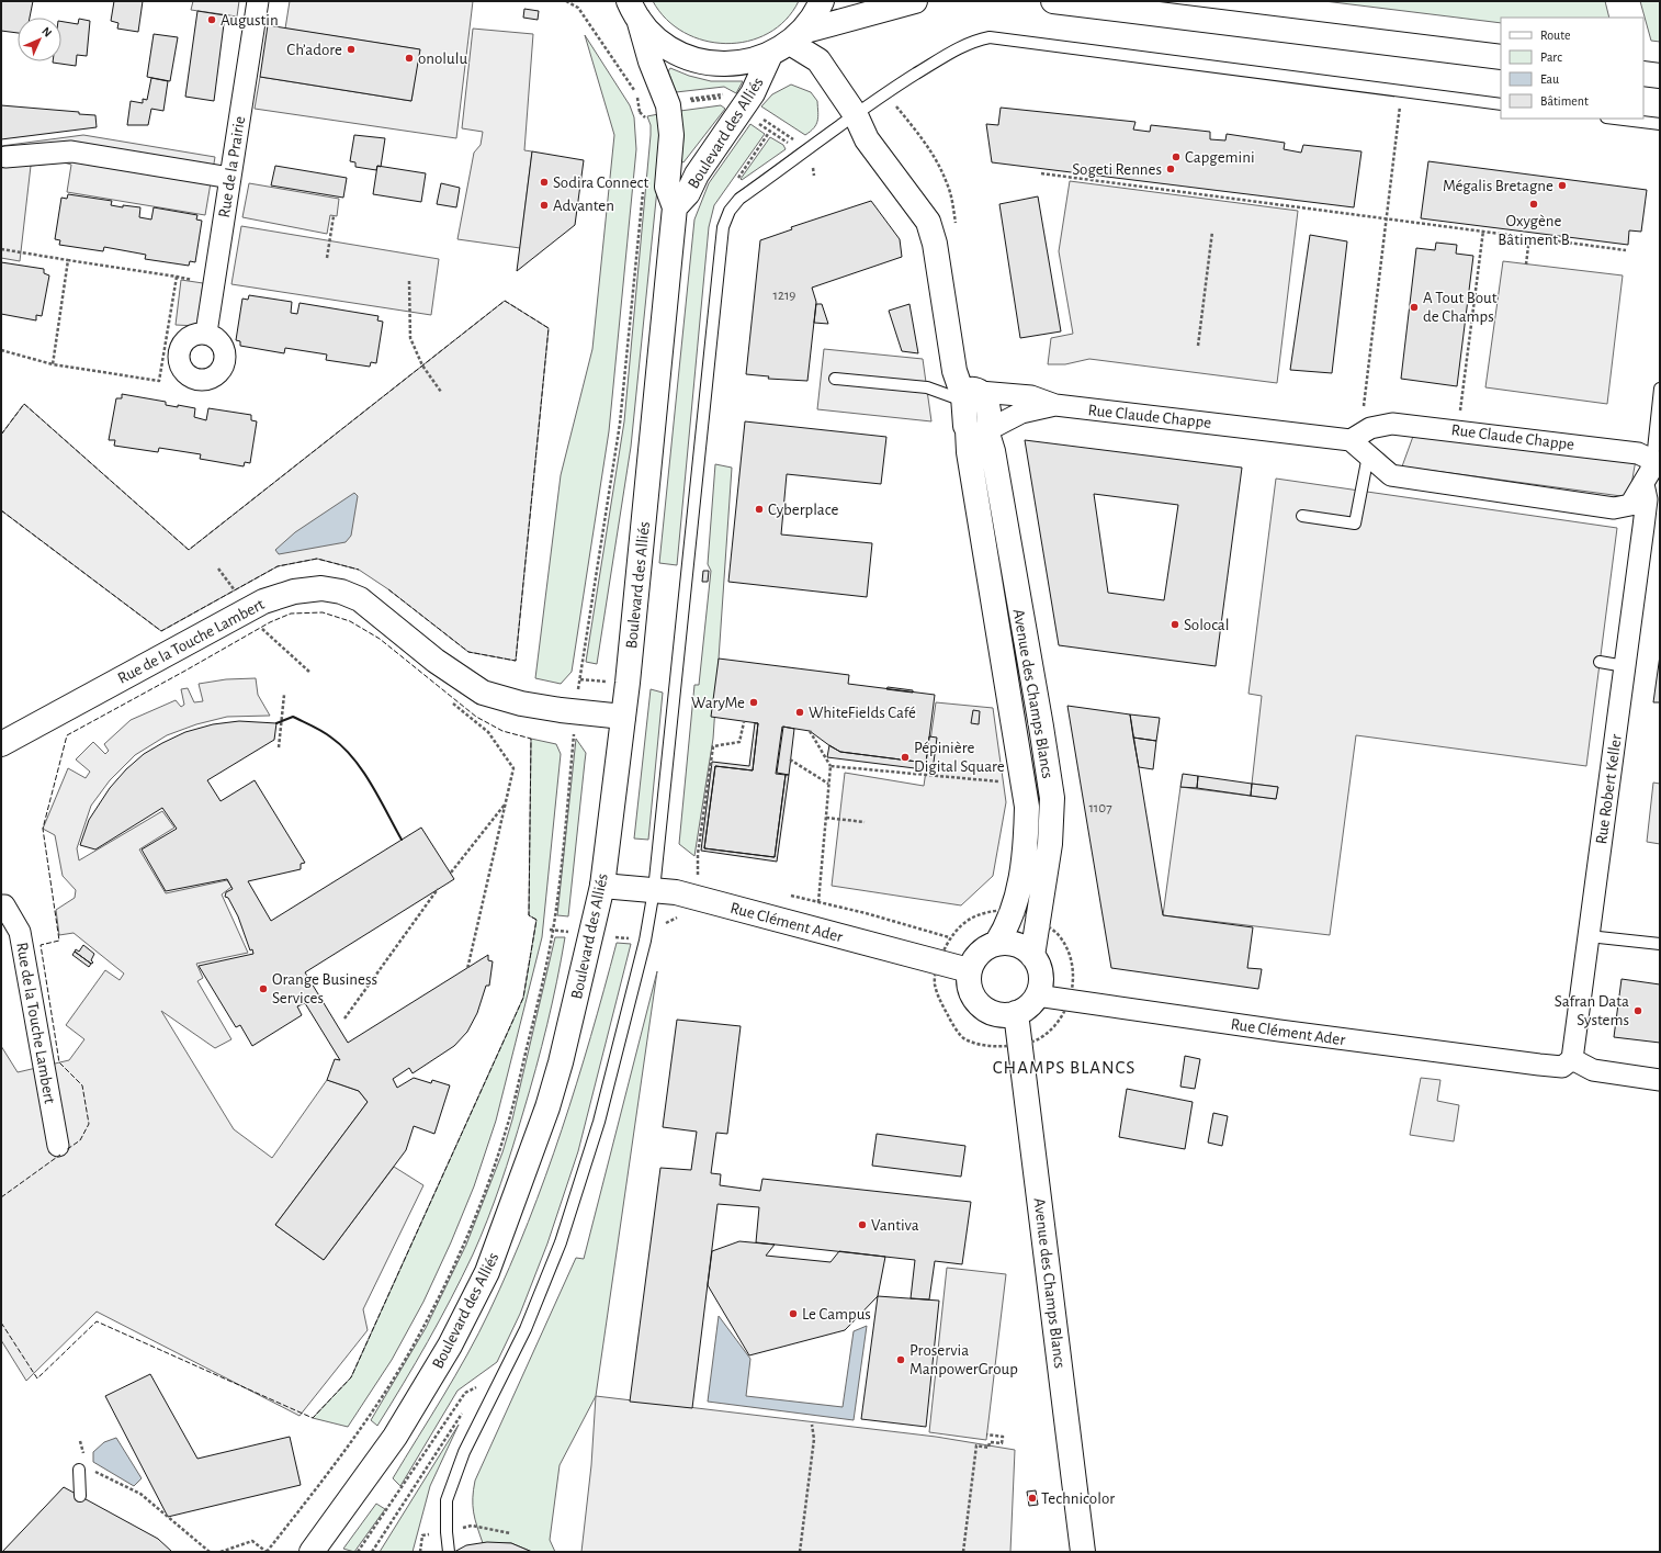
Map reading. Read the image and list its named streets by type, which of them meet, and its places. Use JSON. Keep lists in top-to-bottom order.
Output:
{
  "streets": {
    "street": [
      "Boulevard des Alliés",
      "Rue de la Prairie",
      "Rue Claude Chappe",
      "Rue de la Touche Lambert",
      "Avenue des Champs Blancs",
      "Rue Robert Keller",
      "Rue Clément Ader"
    ]
  },
  "crossings": [
    ["Boulevard des Alliés", "Rue de la Touche Lambert"],
    ["Boulevard des Alliés", "Rue Clément Ader"],
    ["Rue Claude Chappe", "Avenue des Champs Blancs"],
    ["Avenue des Champs Blancs", "Rue Clément Ader"],
    ["Rue Robert Keller", "Rue Clément Ader"]
  ],
  "districts": ["CHAMPS BLANCS"],
  "places": [
    "Augustin",
    "Ch’adore",
    "onolulu",
    "Capgemini",
    "Sogeti Rennes",
    "Sodira Connect",
    "Mégalis Bretagne",
    "Oxygène Bâtiment B",
    "Advanten",
    "A Tout Bout de Champs",
    "Cyberplace",
    "Solocal",
    "WaryMe",
    "WhiteFields Café",
    "Pépinière Digital Square",
    "Orange Business Services",
    "Safran Data Systems",
    "Vantiva",
    "Le Campus",
    "Proservia ManpowerGroup",
    "Technicolor"
  ],
  "house_numbers": ["1219", "1107"],
  "legend": [
    "Route",
    "Parc",
    "Eau",
    "Bâtiment"
  ],
  "north": "top right"
}
